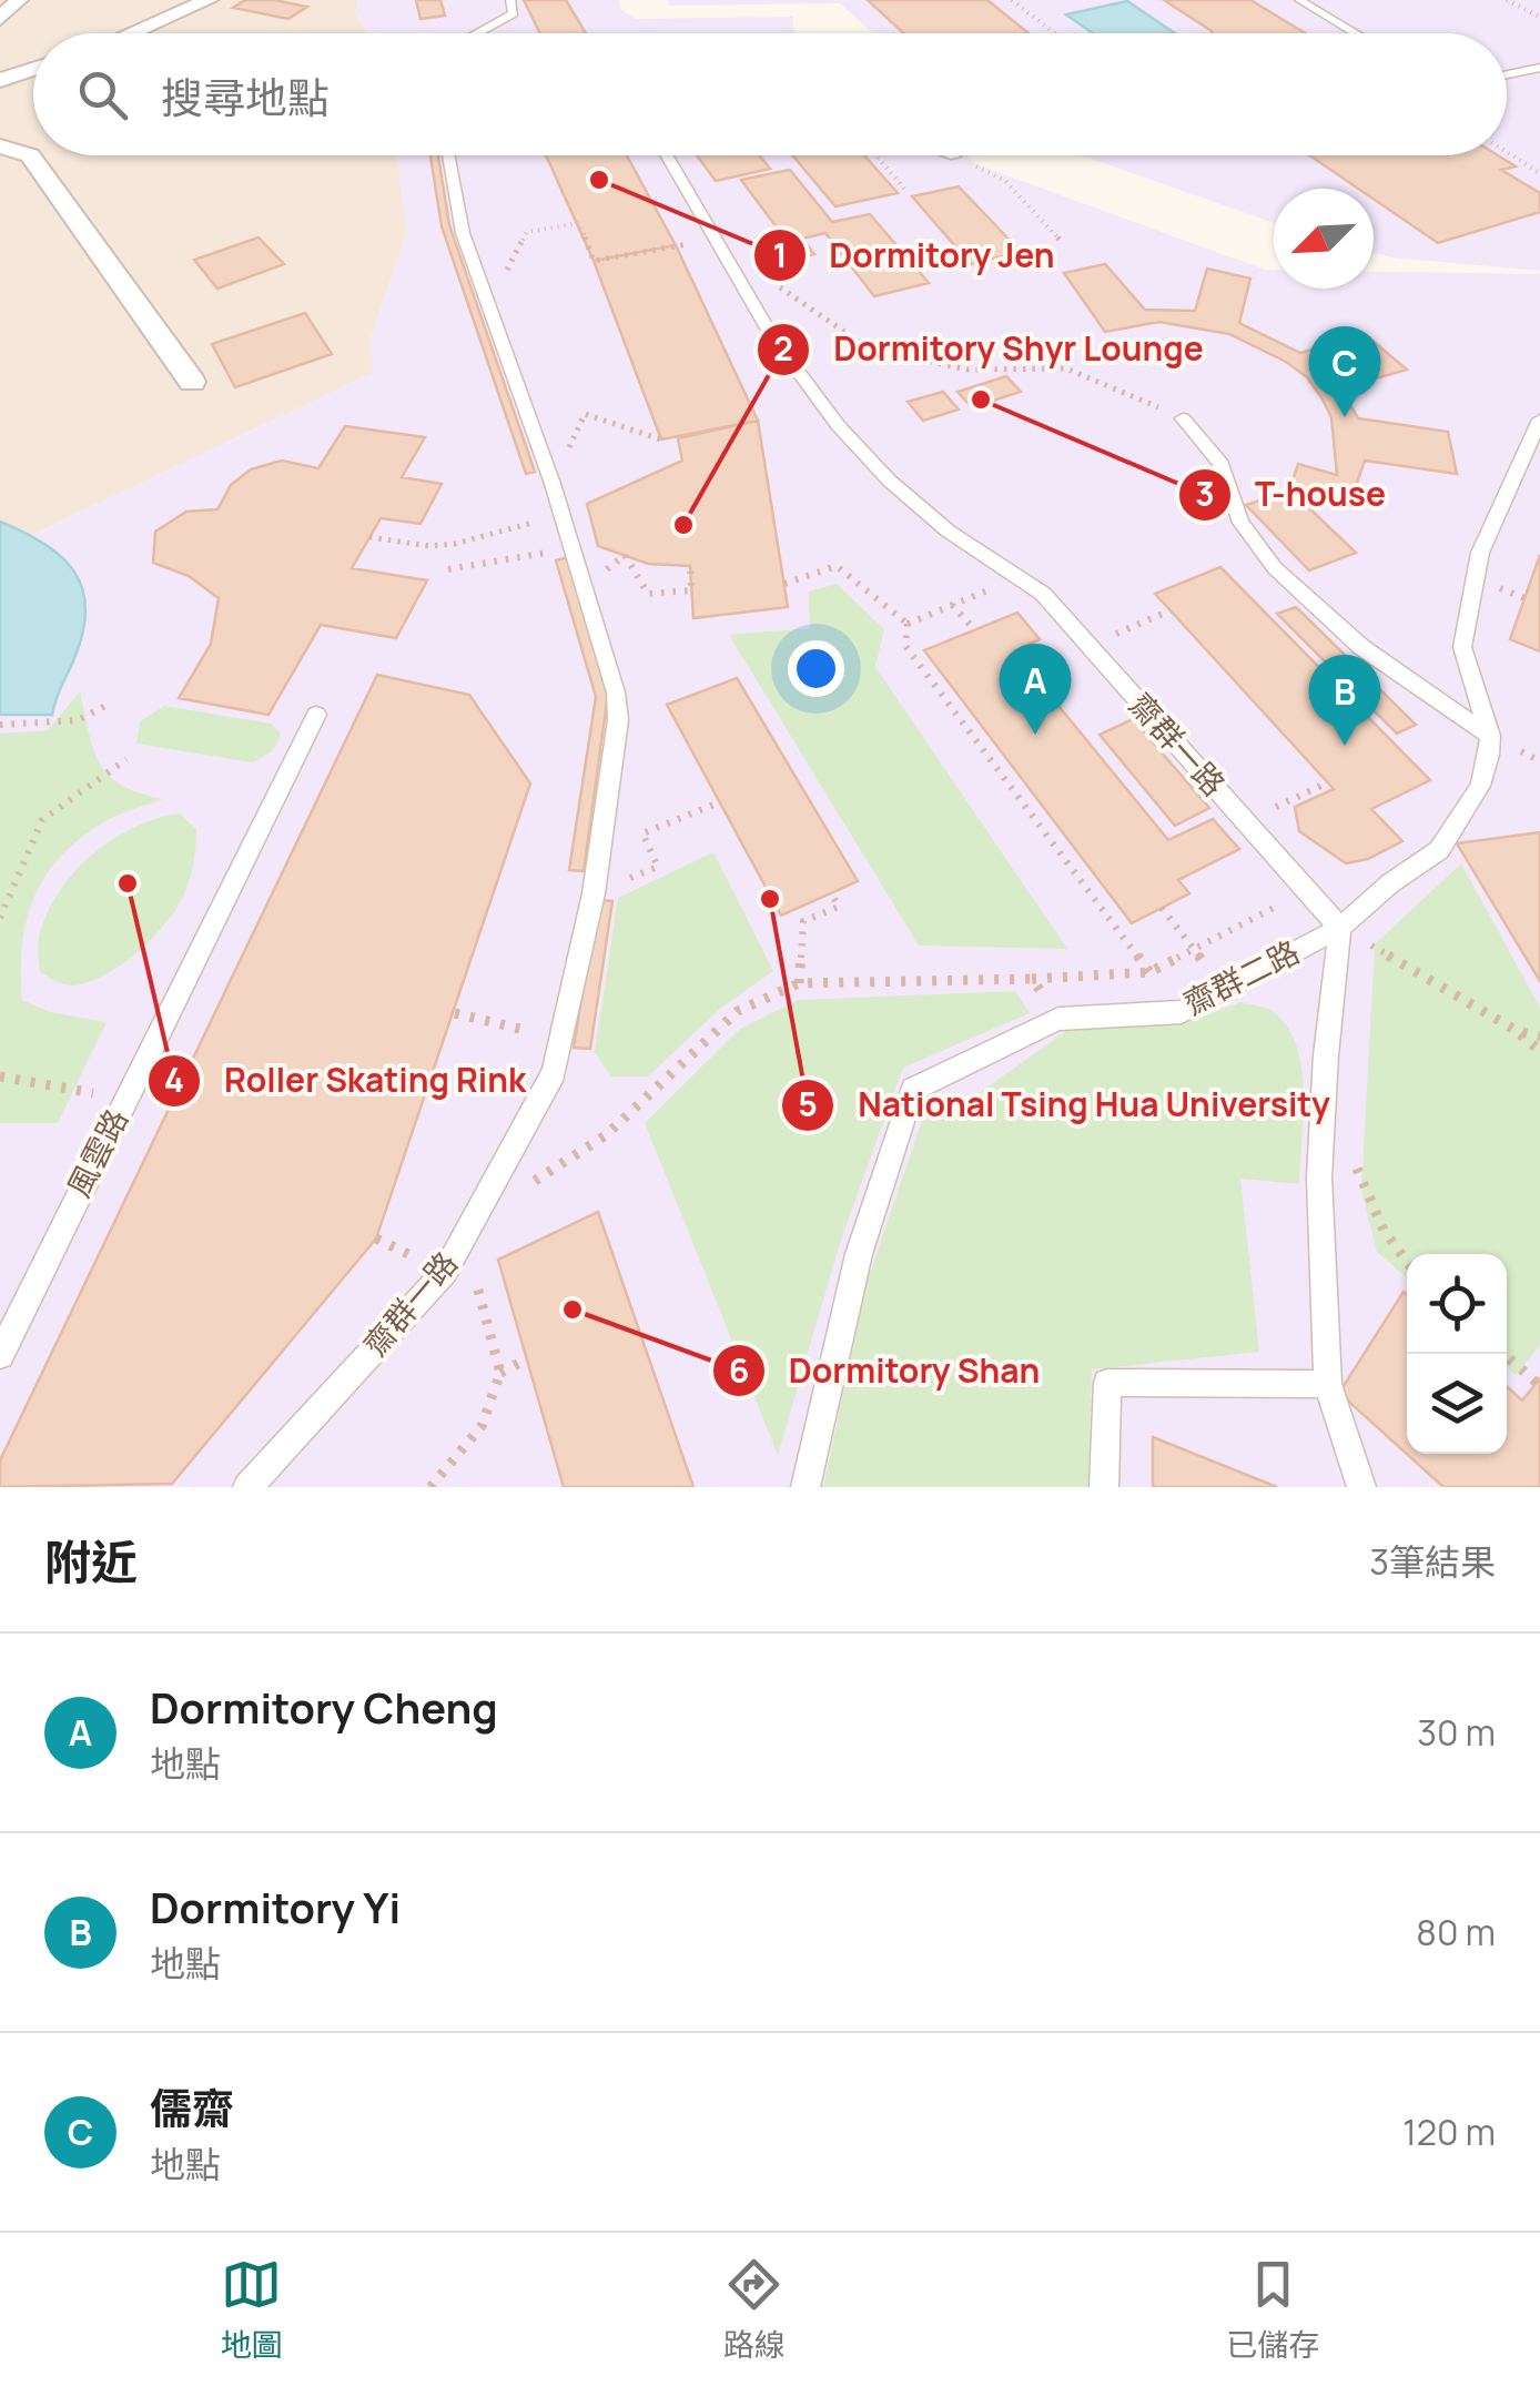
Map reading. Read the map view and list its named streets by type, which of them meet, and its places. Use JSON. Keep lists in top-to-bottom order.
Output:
{
  "streets": {
    "lane": ["齋群一路", "齋群二路", "風雲路"]
  },
  "crossings": [
    ["齋群一路", "齋群二路"]
  ],
  "places": [
    "Dormitory Jen",
    "T-house",
    "Dormitory Shyr Lounge",
    "Roller Skating Rink",
    "National Tsing Hua University",
    "Dormitory Shan"
  ],
  "north": "bottom left",
  "page": {
    "search": "搜尋地點",
    "pins": ["C", "A", "B"],
    "heading": ["附近", "3筆結果"],
    "list": [
      {
        "mark": "A",
        "name": "Dormitory Cheng",
        "note": "地點",
        "value": "30 m"
      },
      {
        "mark": "B",
        "name": "Dormitory Yi",
        "note": "地點",
        "value": "80 m"
      },
      {
        "mark": "C",
        "name": "儒齋",
        "note": "地點",
        "value": "120 m"
      }
    ],
    "nav": ["地圖", "路線", "已儲存"]
  }
}
